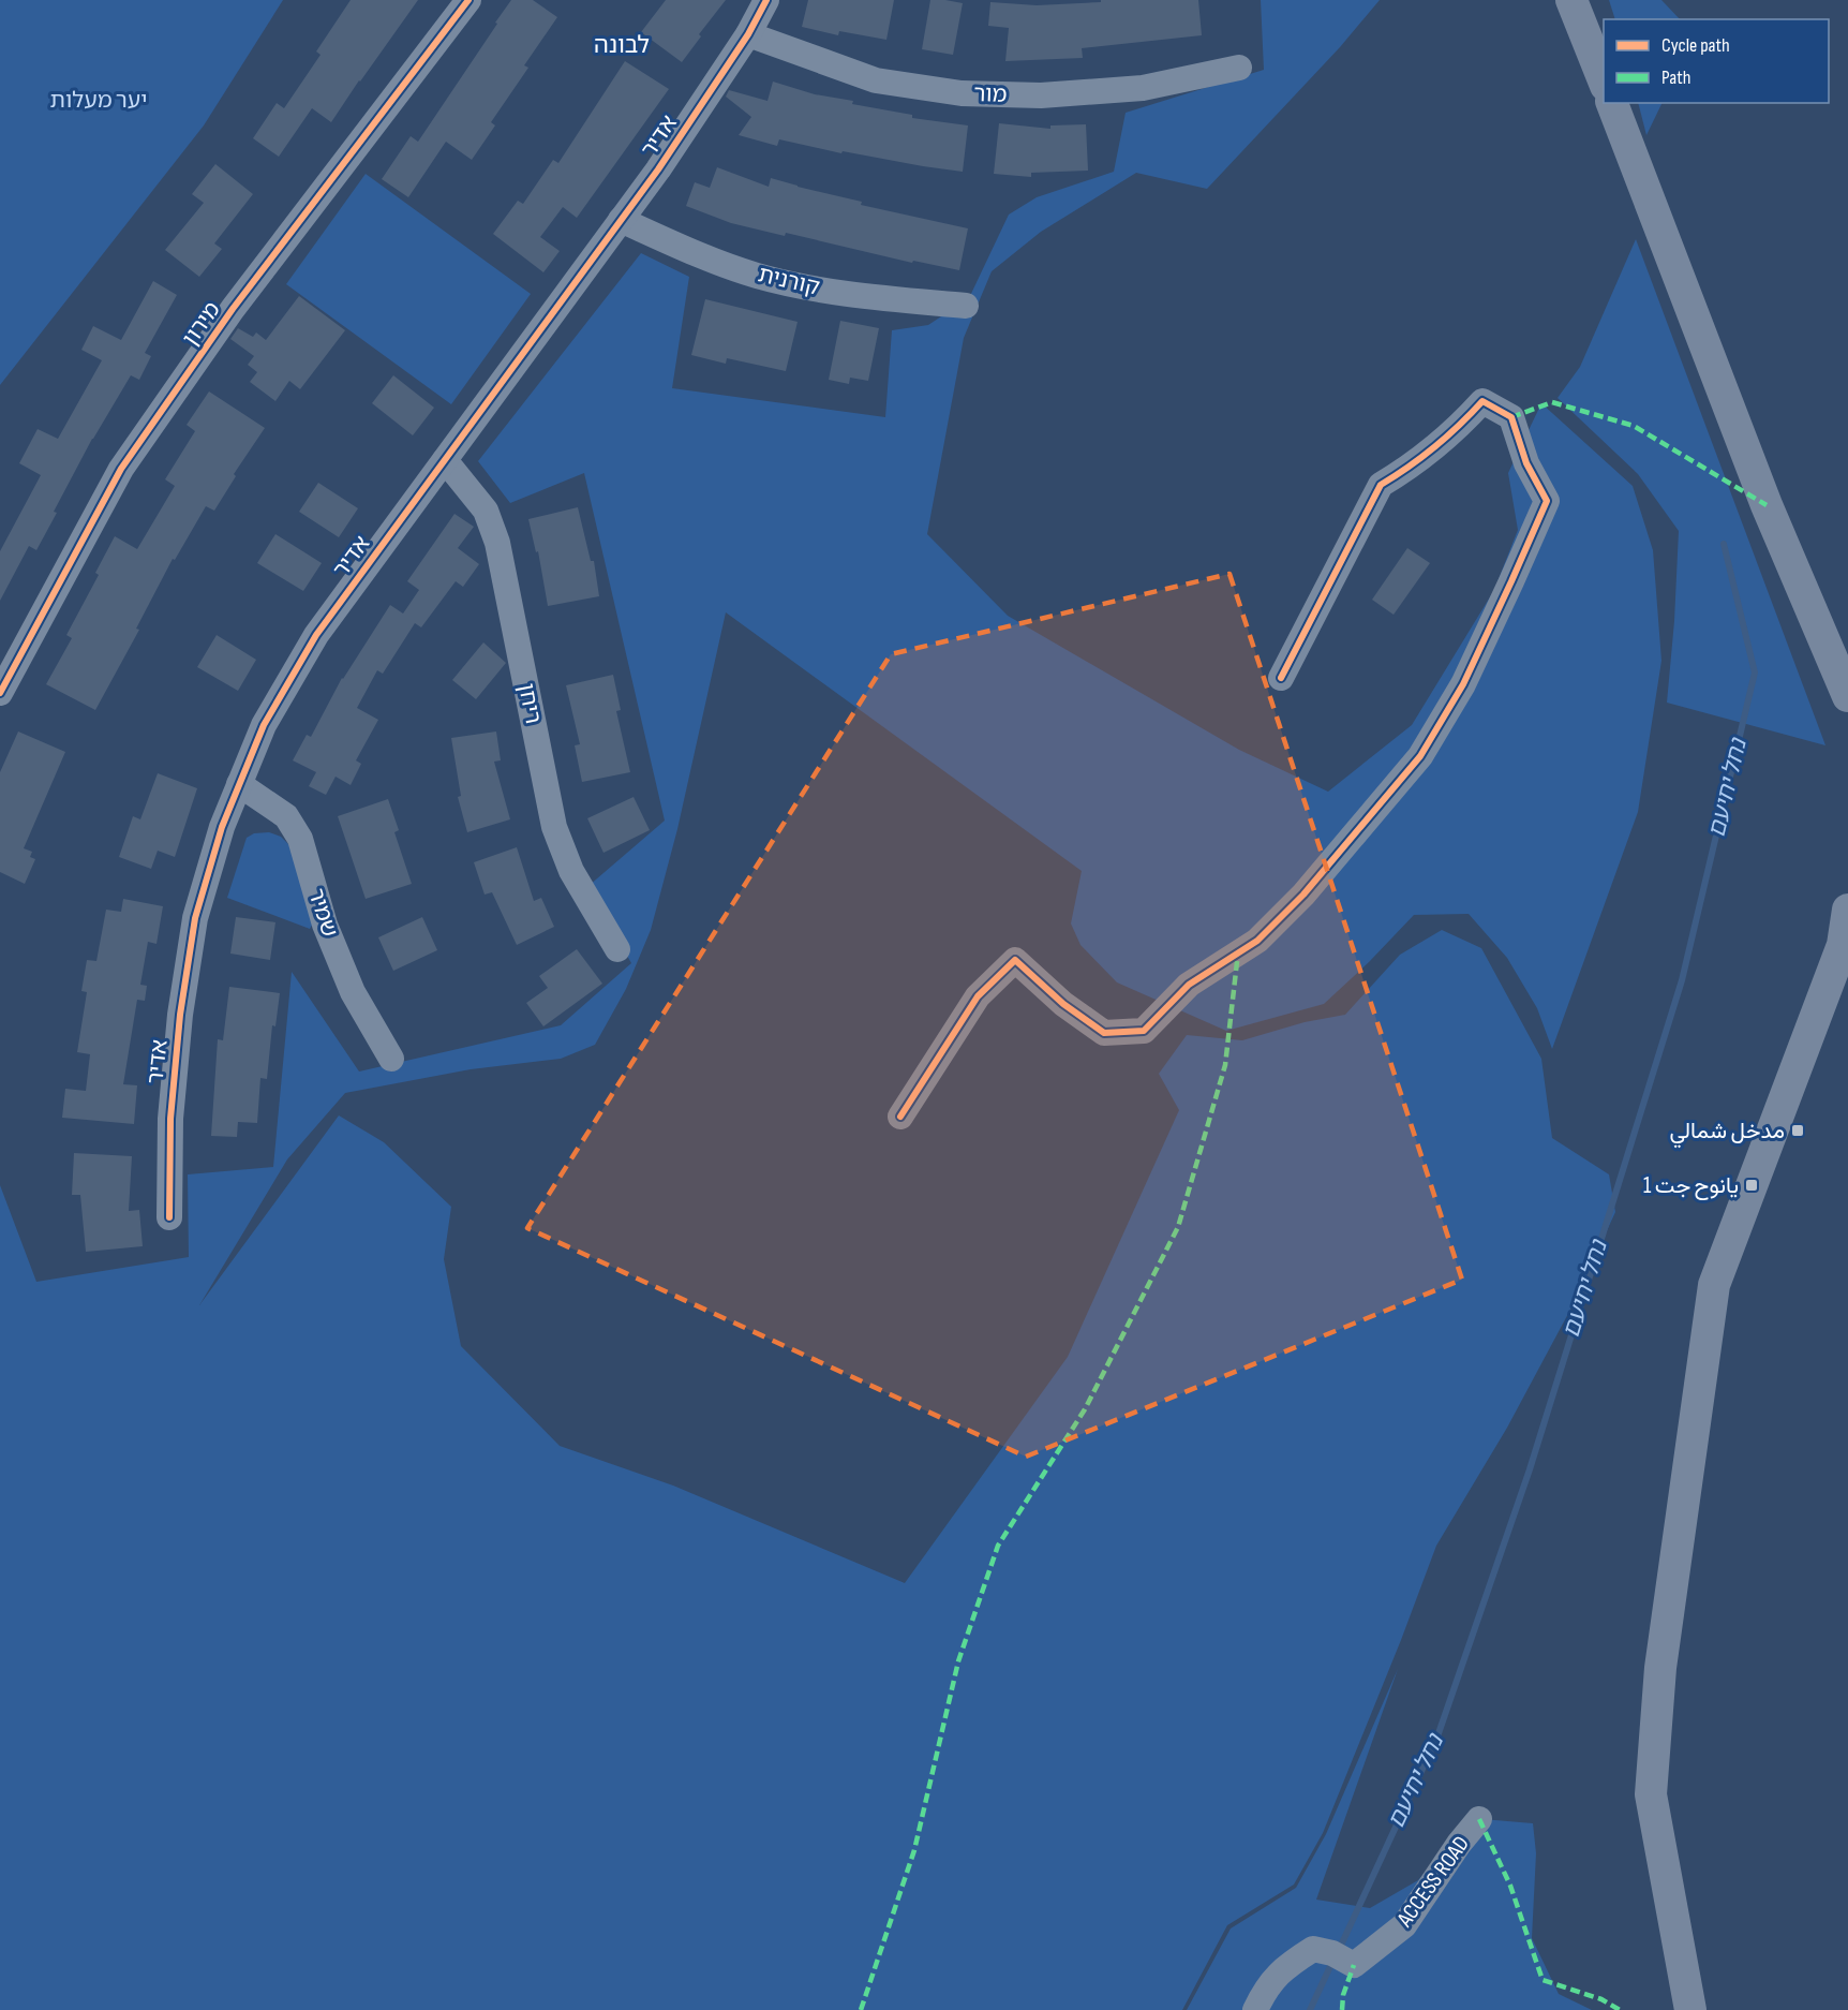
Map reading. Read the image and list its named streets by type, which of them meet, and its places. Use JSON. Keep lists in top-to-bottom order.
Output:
{
  "streets": {
    "street": [
      "מור",
      "אדיר",
      "קורנית",
      "מירון",
      "ריחן",
      "שמיר",
      "ACCESS ROAD"
    ]
  },
  "crossings": [
    ["מור", "אדיר"],
    ["אדיר", "קורנית"],
    ["אדיר", "ריחן"],
    ["אדיר", "שמיר"]
  ],
  "districts": ["לבונה"],
  "water": ["נחל יחיעם"],
  "parks": ["יער מעלות"],
  "places": {
    "transit": ["مدخل شمالي", "يانوح جت 1"]
  },
  "legend": ["Cycle path", "Path"]
}
